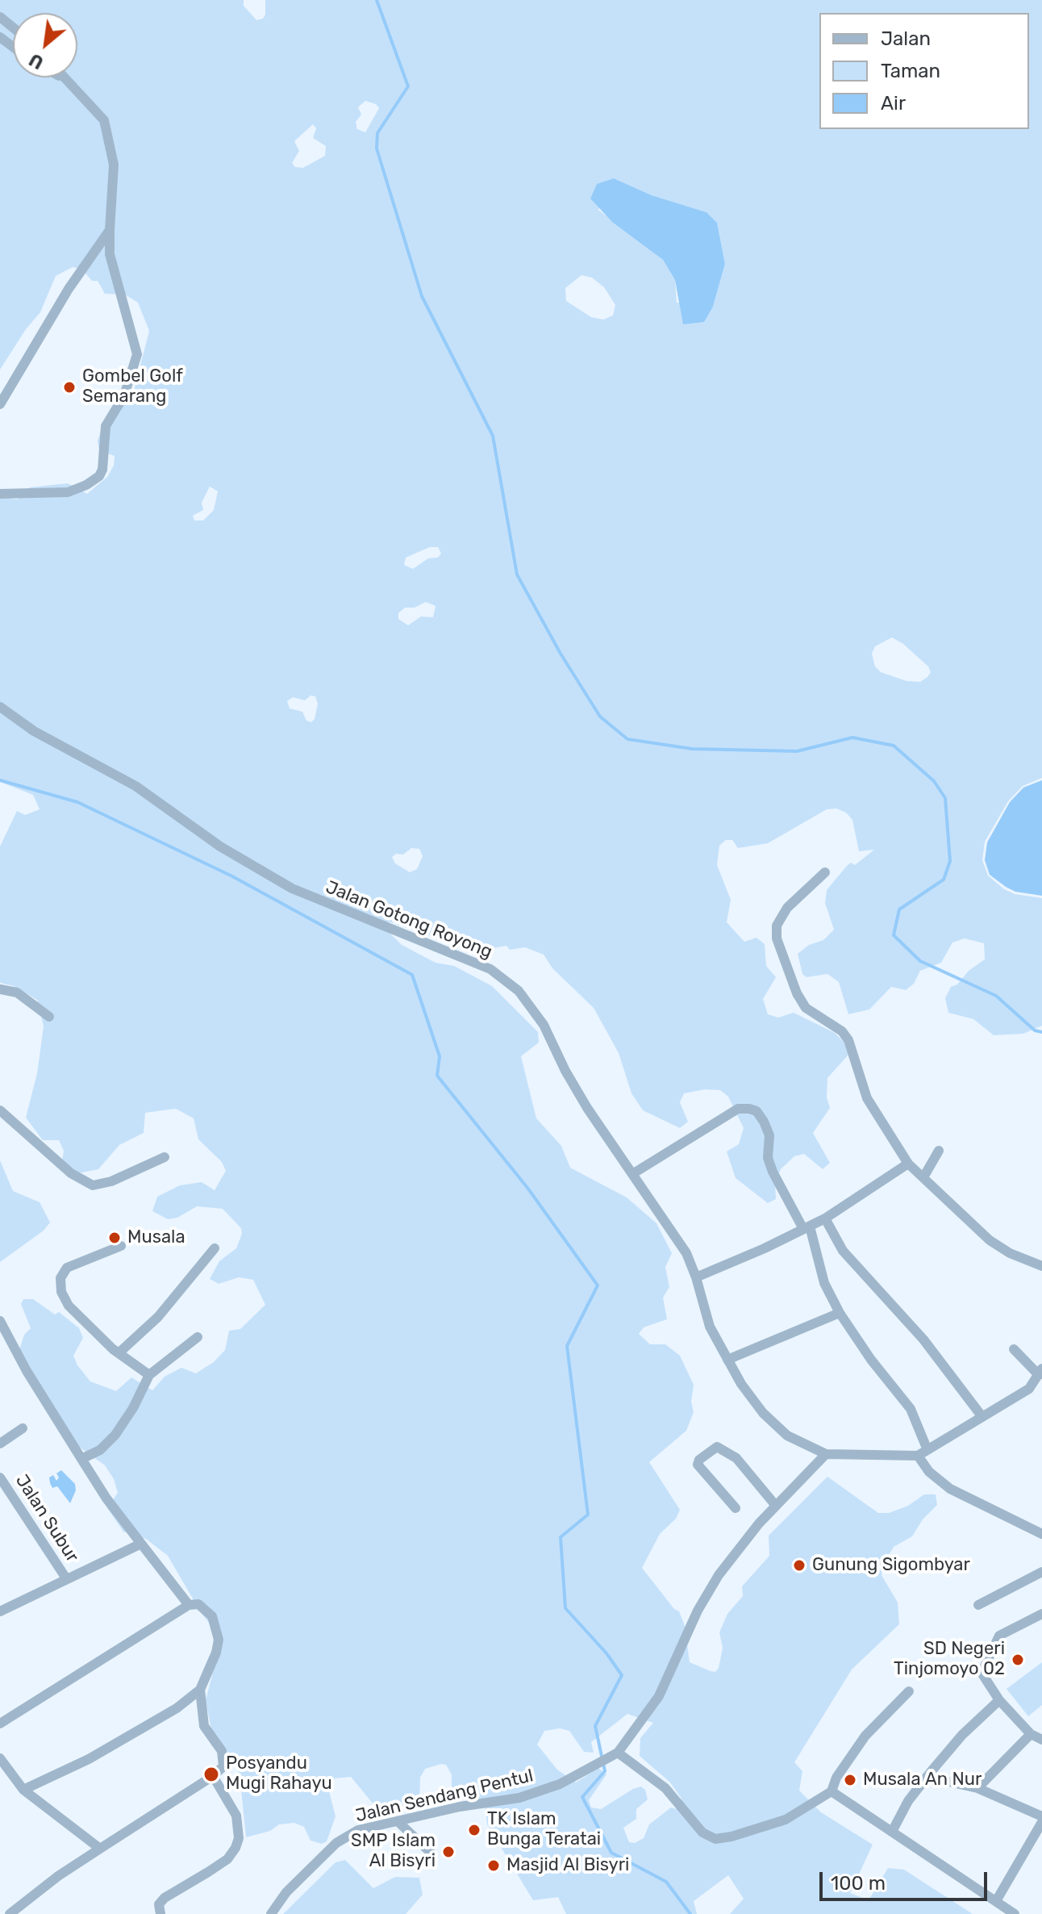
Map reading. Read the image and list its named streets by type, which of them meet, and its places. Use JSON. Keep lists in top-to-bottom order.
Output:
{
  "streets": {
    "street": ["Jalan Gotong Royong", "Jalan Subur", "Jalan Sendang Pentul"]
  },
  "crossings": [
    ["Jalan Gotong Royong", "Jalan Sendang Pentul"]
  ],
  "places": [
    "Gombel Golf Semarang",
    "Musala",
    "Gunung Sigombyar",
    "SD Negeri Tinjomoyo 02",
    "Posyandu Mugi Rahayu",
    "Musala An Nur",
    "TK Islam Bunga Teratai",
    "SMP Islam Al Bisyri",
    "Masjid Al Bisyri"
  ],
  "legend": ["Jalan", "Taman", "Air"],
  "scale_bar": "100 m",
  "north": "bottom left"
}
